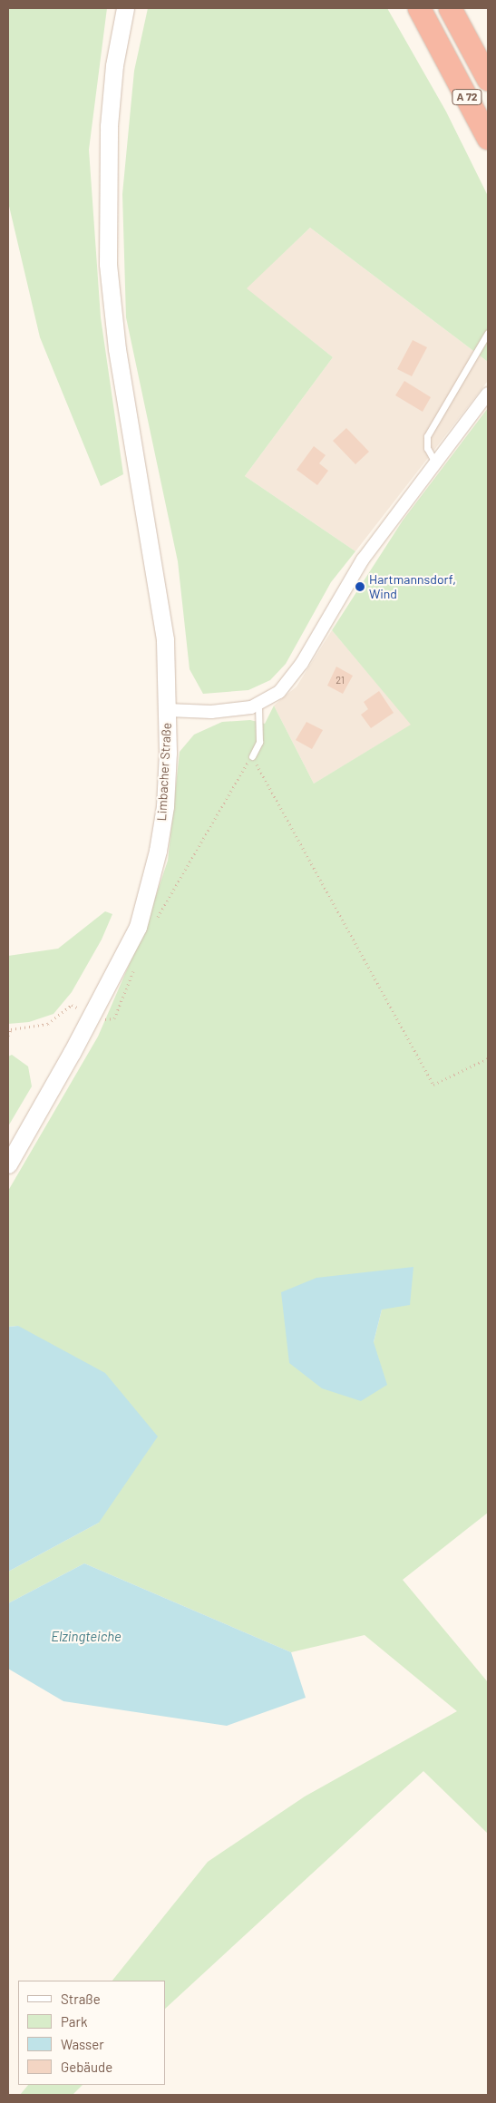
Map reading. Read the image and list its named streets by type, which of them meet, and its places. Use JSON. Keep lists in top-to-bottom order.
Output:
{
  "streets": {
    "highway": ["A 72"],
    "main road": ["Limbacher Straße"]
  },
  "water": ["Elzingteiche"],
  "places": ["Hartmannsdorf, Wind"],
  "house_numbers": ["21"],
  "legend": [
    "Straße",
    "Park",
    "Wasser",
    "Gebäude"
  ]
}
